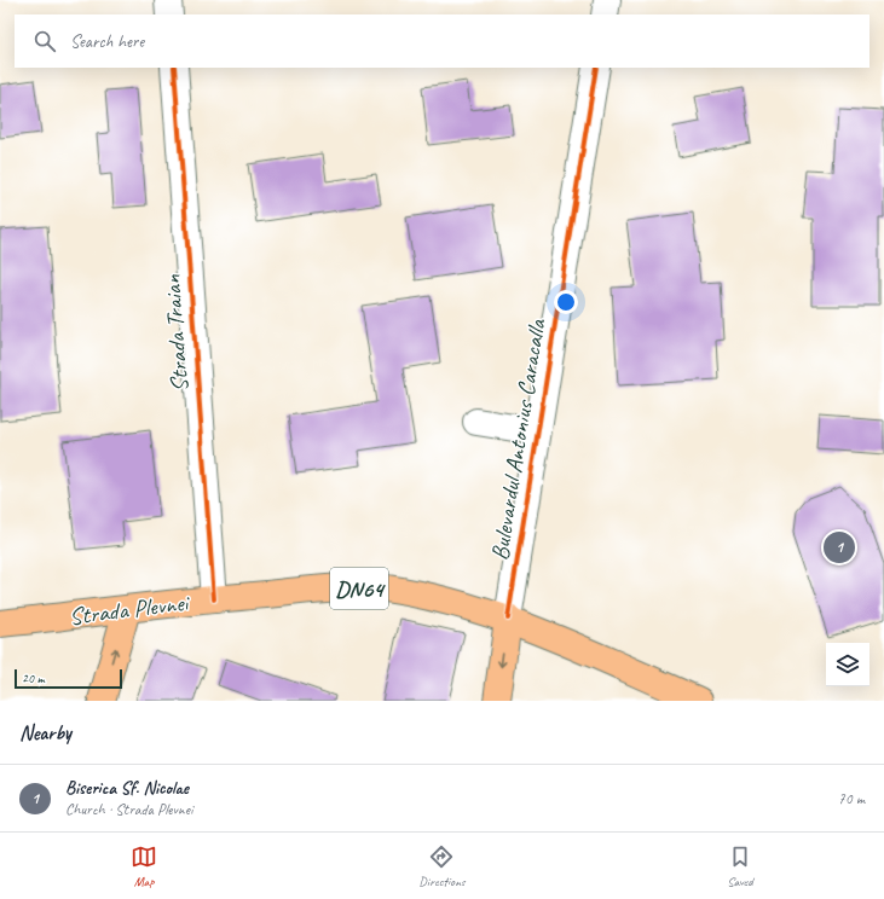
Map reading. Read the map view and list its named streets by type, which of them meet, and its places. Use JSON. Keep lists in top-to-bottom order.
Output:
{
  "streets": {
    "main road": ["Bulevardul Antonius Caracalla", "DN64", "Strada Plevnei"],
    "street": ["Strada Traian"]
  },
  "crossings": [
    ["Strada Traian", "Strada Plevnei"],
    ["Bulevardul Antonius Caracalla", "Strada Plevnei"]
  ],
  "scale_bar": "20 m",
  "page": {
    "search": "Search here",
    "pins": "1",
    "scale": "20 m",
    "heading": "Nearby",
    "list": [
      {
        "mark": "1",
        "name": "Biserica Sf. Nicolae",
        "note": "Church · Strada Plevnei",
        "value": "70 m"
      }
    ],
    "nav": ["Map", "Directions", "Saved"]
  }
}
